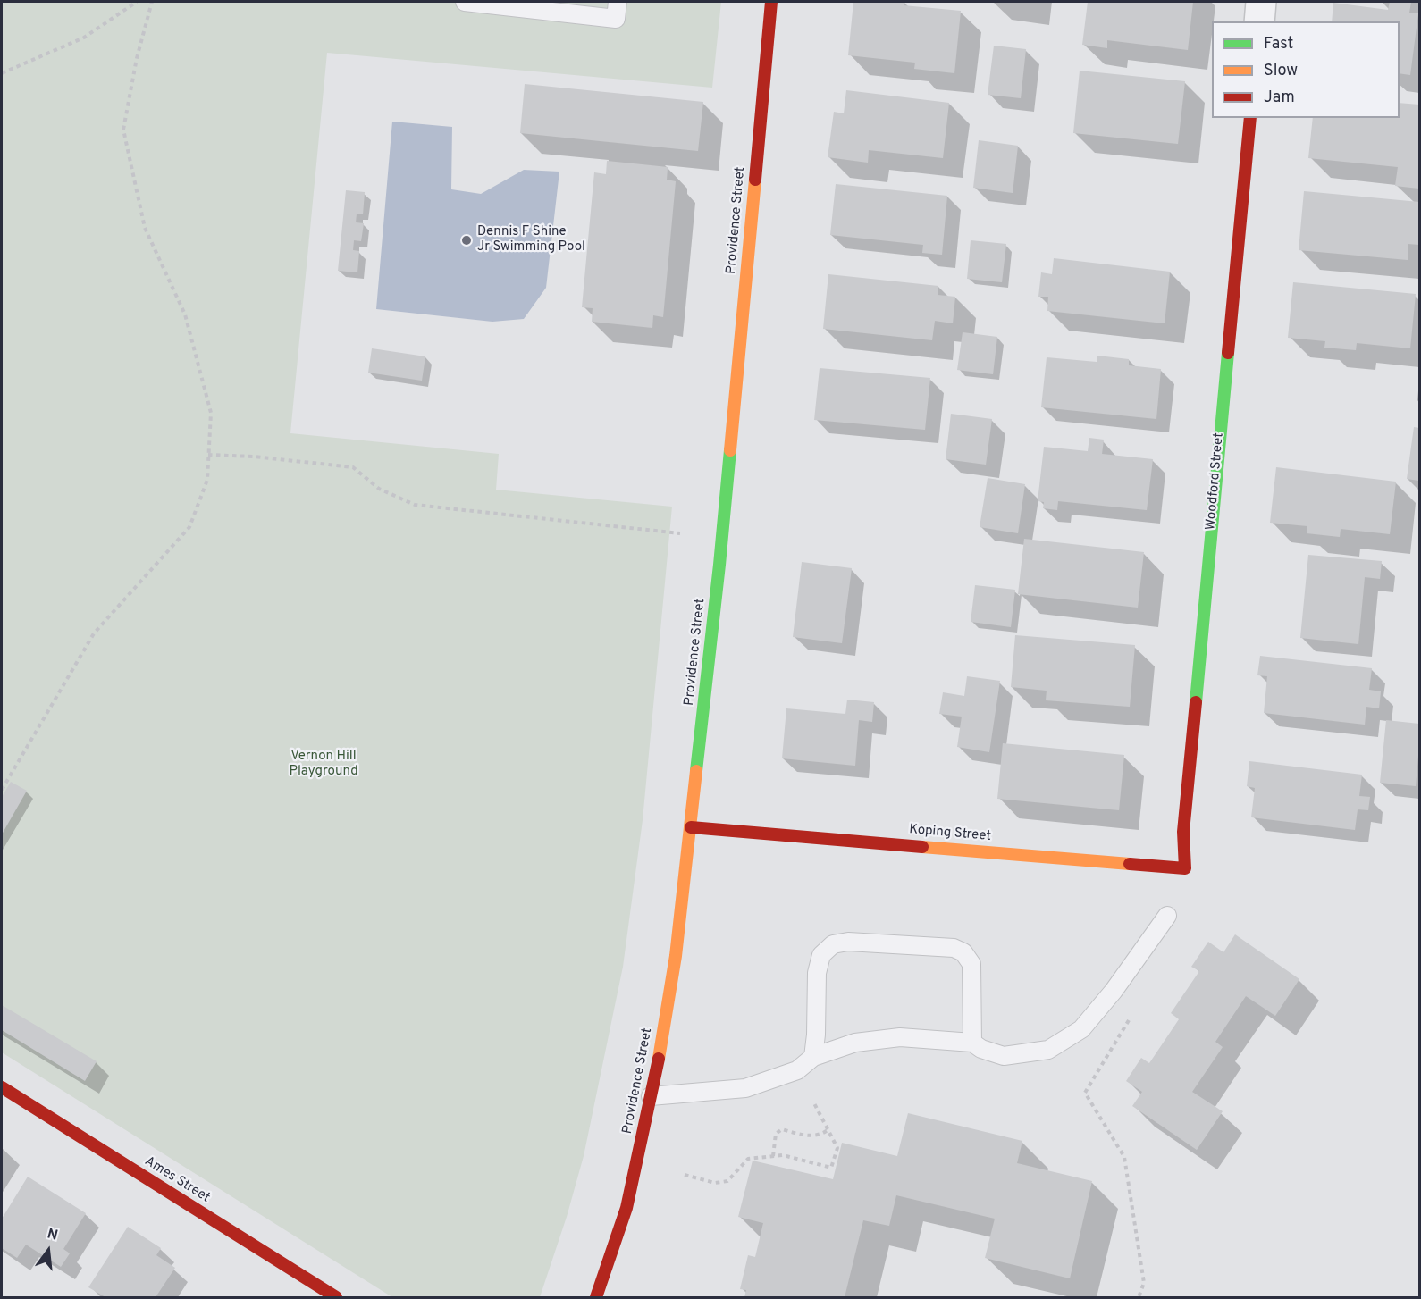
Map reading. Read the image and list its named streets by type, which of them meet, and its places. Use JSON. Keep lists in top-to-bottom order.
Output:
{
  "streets": {
    "street": [
      "Providence Street",
      "Woodford Street",
      "Koping Street",
      "Ames Street"
    ]
  },
  "crossings": [
    ["Providence Street", "Koping Street"],
    ["Woodford Street", "Koping Street"]
  ],
  "parks": ["Vernon Hill Playground"],
  "places": ["Dennis F Shine Jr Swimming Pool"],
  "legend": ["Fast", "Slow", "Jam"],
  "north": "top"
}
